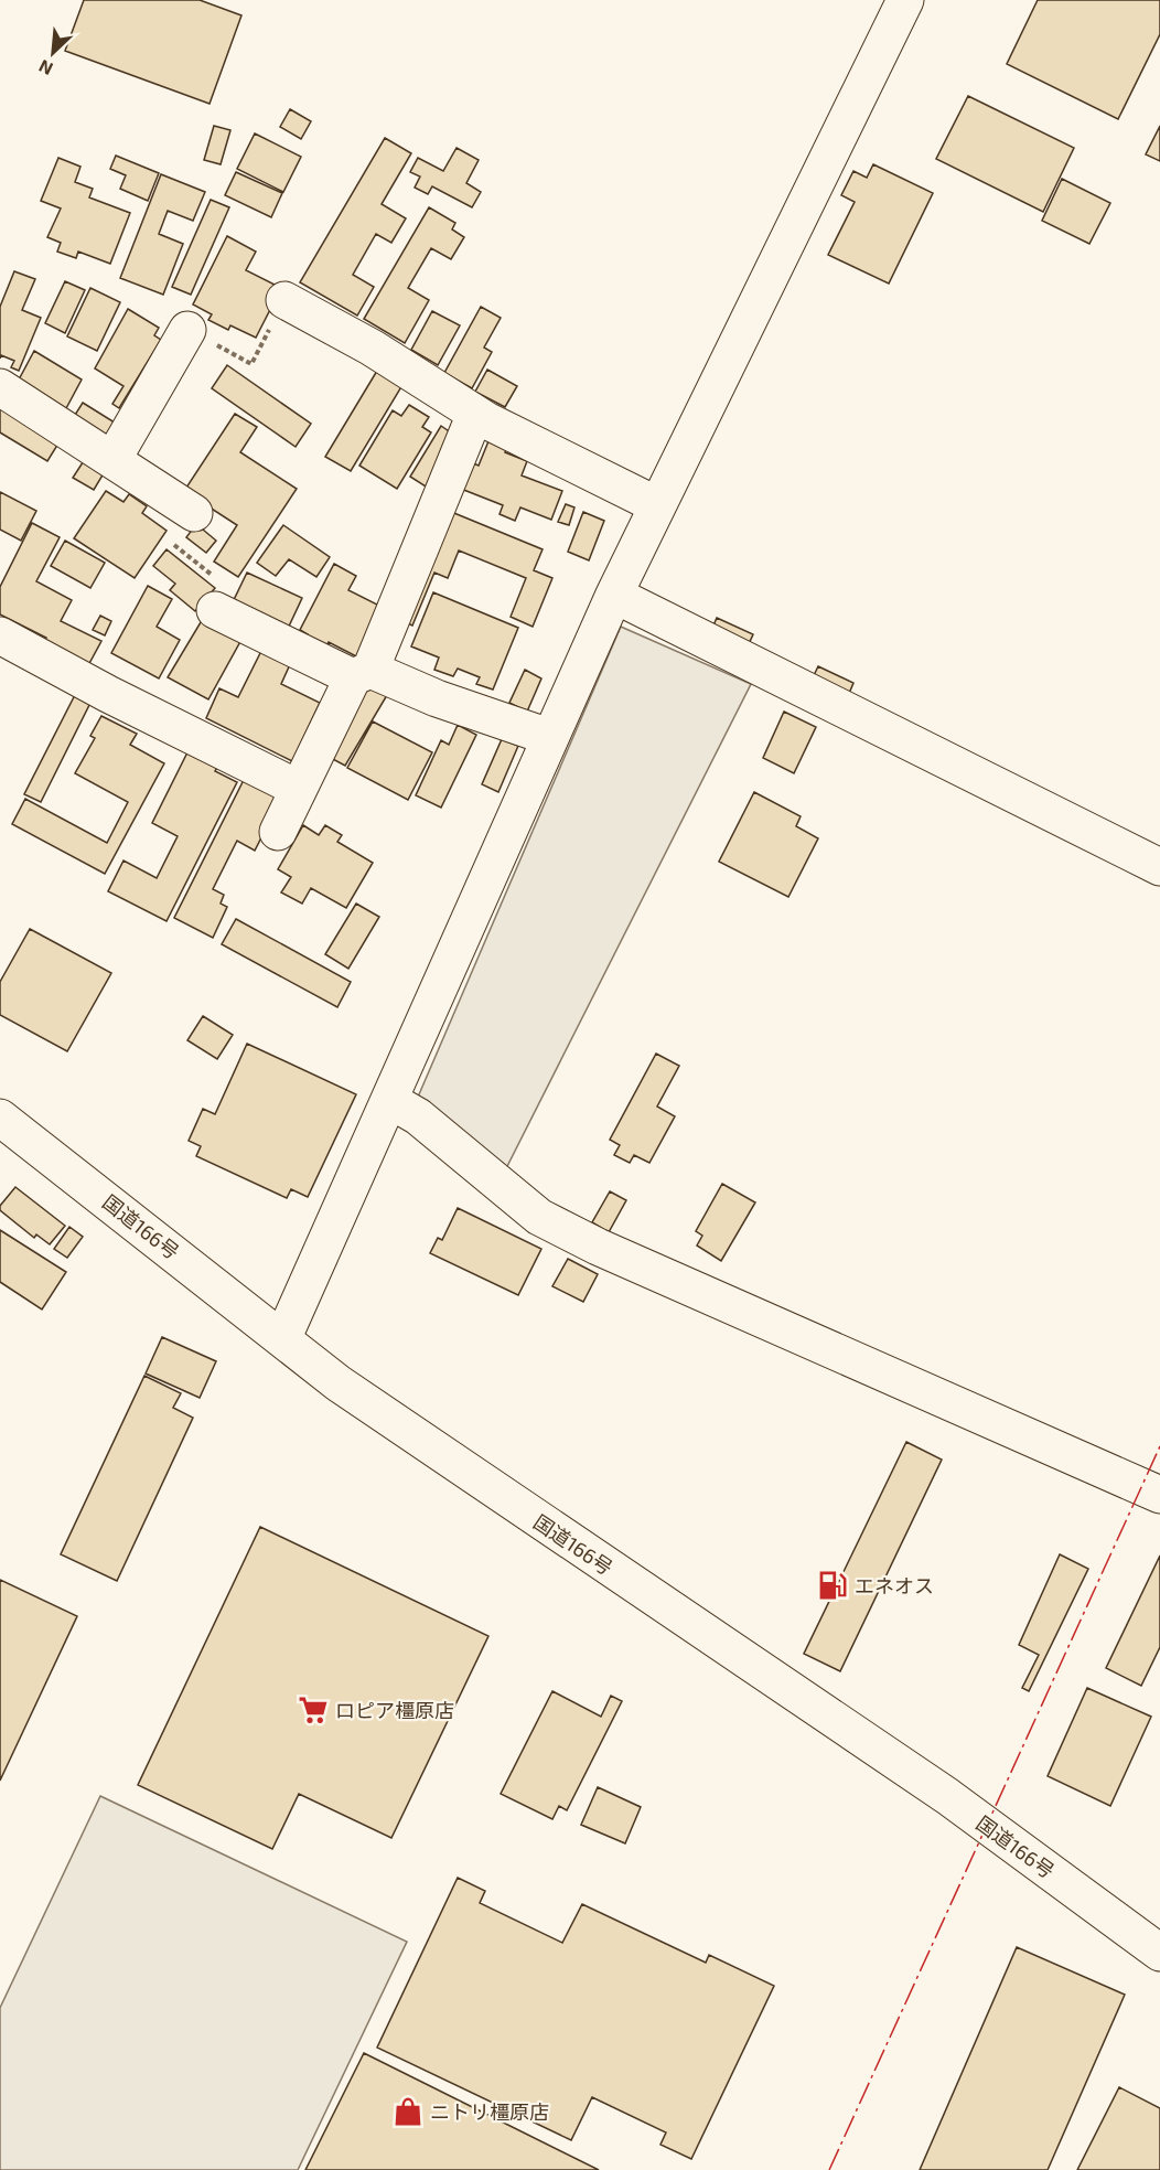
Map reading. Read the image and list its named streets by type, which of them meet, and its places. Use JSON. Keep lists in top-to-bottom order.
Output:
{
  "streets": {
    "main road": ["国道166号"]
  },
  "places": {
    "fuel station": ["エネオス"],
    "supermarket": ["ロピア橿原店"],
    "shop": ["ニトリ橿原店"]
  },
  "north": "bottom left"
}
